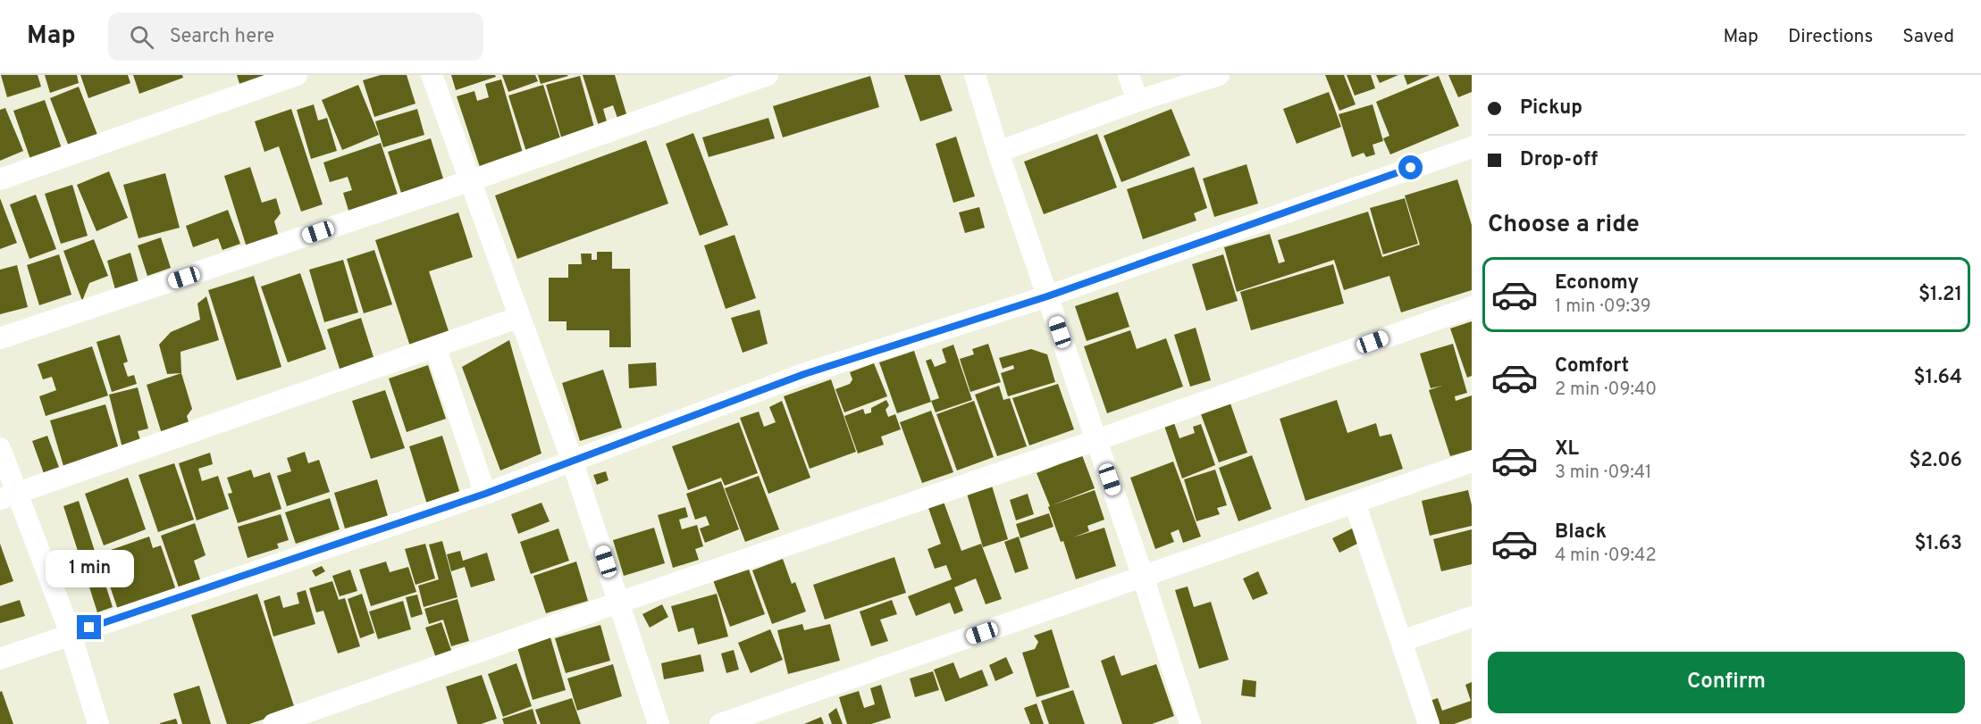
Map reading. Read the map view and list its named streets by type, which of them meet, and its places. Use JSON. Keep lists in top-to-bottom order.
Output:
{
  "page": {
    "header": "Map",
    "search": "Search here",
    "nav": ["Map", "Directions", "Saved"],
    "banner": ["Pickup", "Drop-off"],
    "heading": "Choose a ride",
    "list": [
      {
        "name": "Economy",
        "note": "1 min · 09:39",
        "value": "$1.21"
      },
      {
        "name": "Comfort",
        "note": "2 min · 09:40",
        "value": "$1.64"
      },
      {
        "name": "XL",
        "note": "3 min · 09:41",
        "value": "$2.06"
      },
      {
        "name": "Black",
        "note": "4 min · 09:42",
        "value": "$1.63"
      }
    ],
    "bubble": "1 min",
    "buttons": "Confirm"
  }
}
